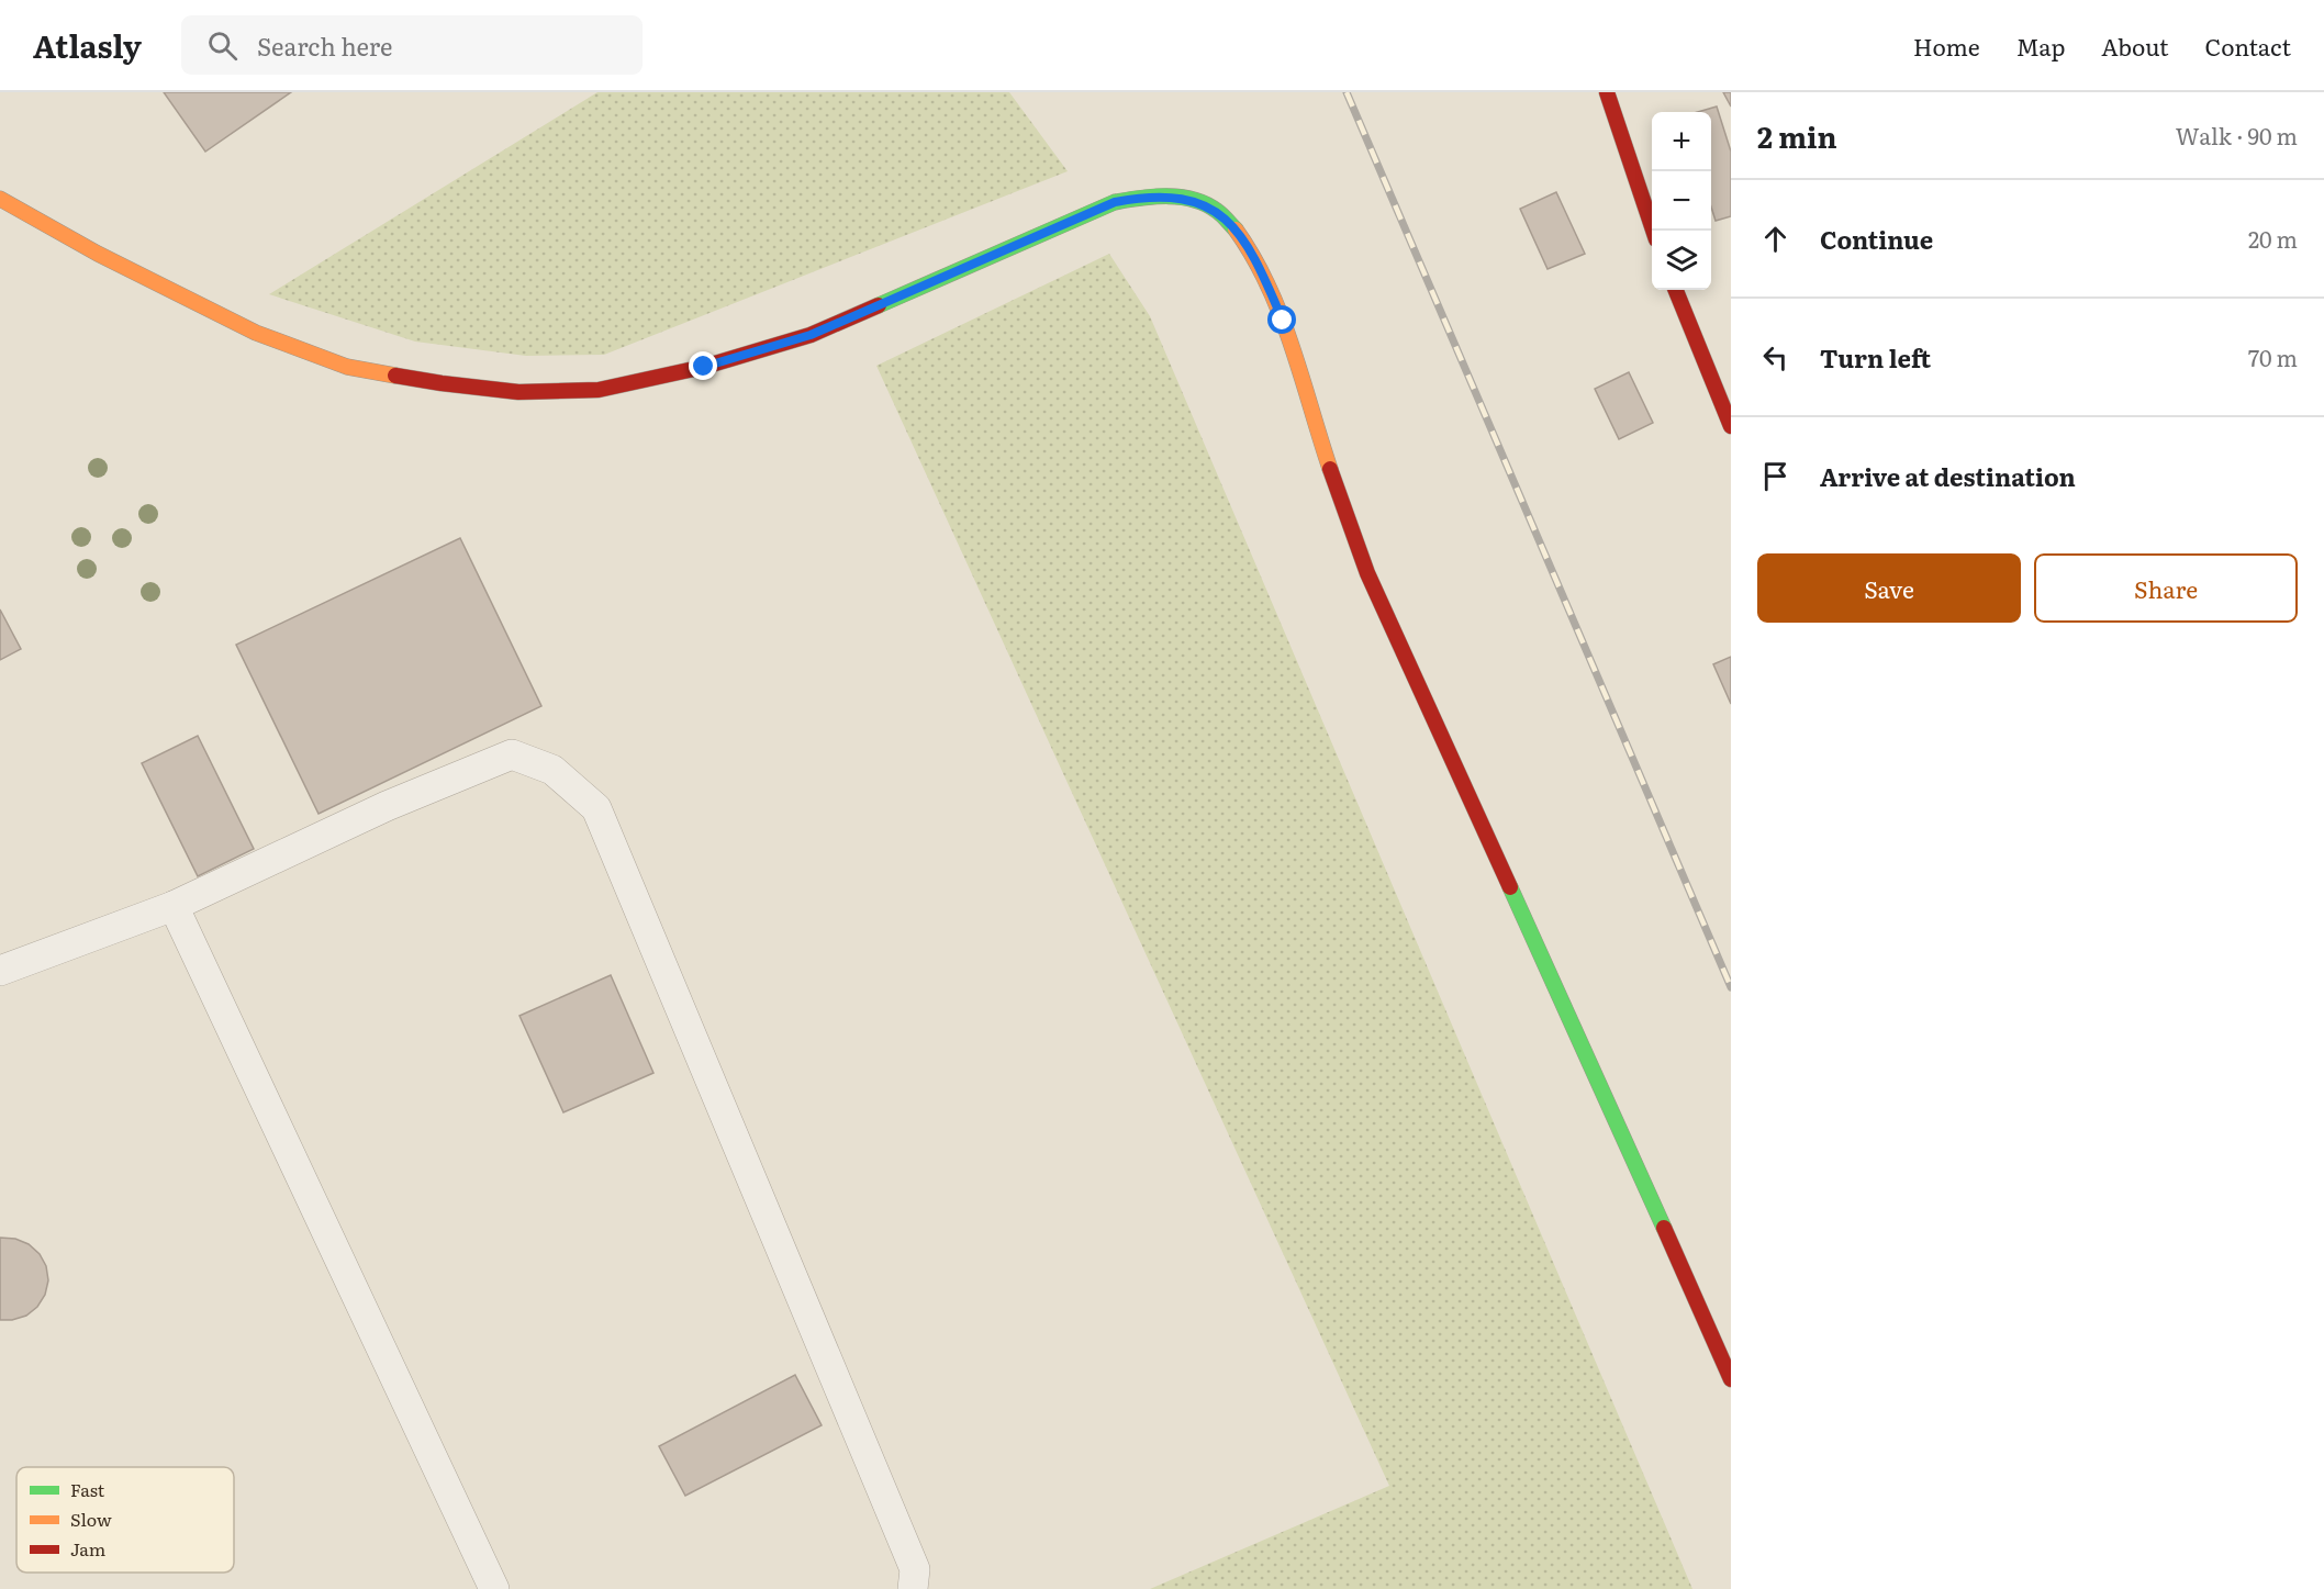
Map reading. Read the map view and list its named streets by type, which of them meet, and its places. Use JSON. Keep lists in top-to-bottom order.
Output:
{
  "legend": ["Fast", "Slow", "Jam"],
  "page": {
    "header": "Atlasly",
    "search": "Search here",
    "nav": [
      "Home",
      "Map",
      "About",
      "Contact"
    ],
    "heading": ["2 min", "Walk · 90 m"],
    "map_buttons": ["+", "−"],
    "list": [
      ["Continue", "20 m"],
      ["Turn left", "70 m"],
      "Arrive at destination"
    ],
    "buttons": ["Save", "Share"]
  }
}
